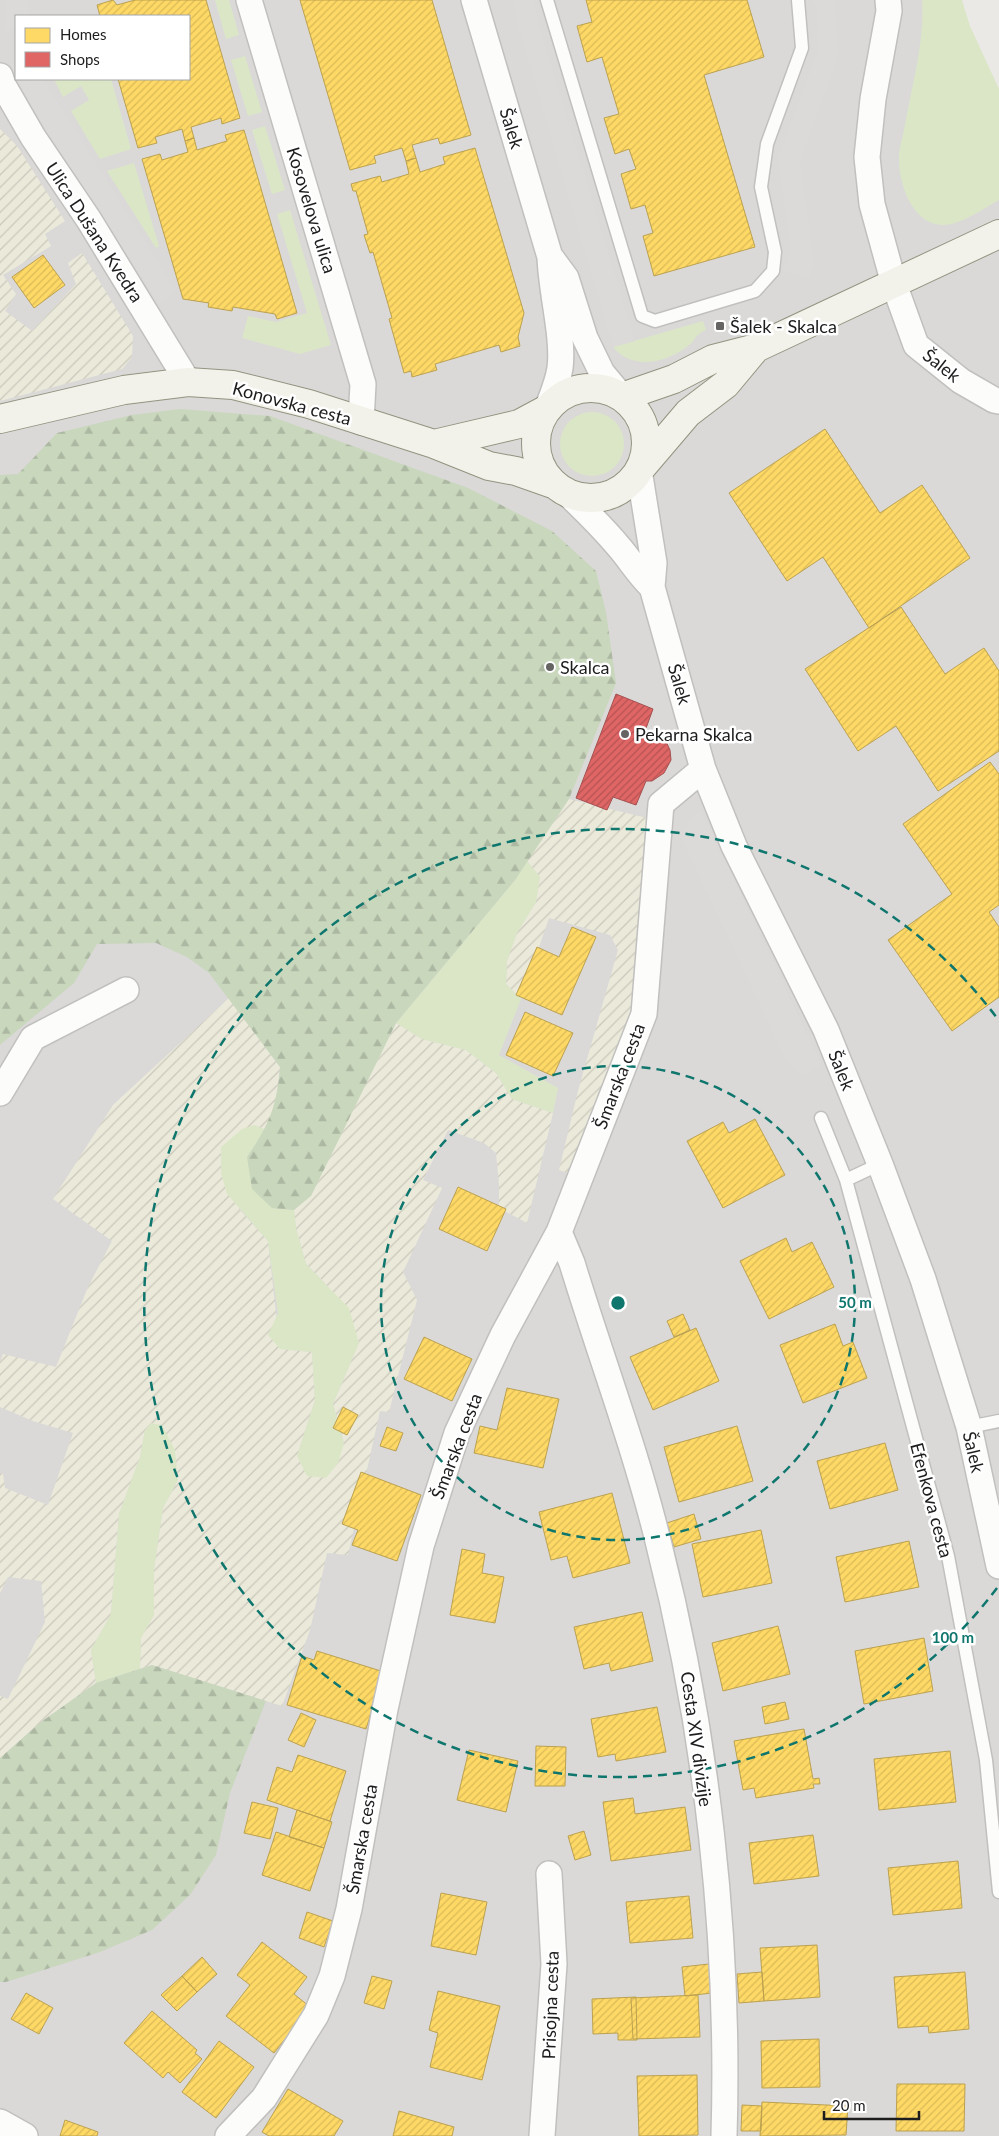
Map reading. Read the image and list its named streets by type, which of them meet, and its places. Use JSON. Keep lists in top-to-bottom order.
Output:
{
  "streets": {
    "street": [
      "Šalek",
      "Kosovelova ulica",
      "Ulica Dušana Kvedra",
      "Konovska cesta",
      "Šmarska cesta",
      "Cesta XIV divizije",
      "Prisojna cesta"
    ],
    "lane": ["Efenkova cesta"]
  },
  "crossings": [
    ["Šalek", "Šmarska cesta"],
    ["Kosovelova ulica", "Konovska cesta"],
    ["Ulica Dušana Kvedra", "Konovska cesta"],
    ["Šmarska cesta", "Cesta XIV divizije"]
  ],
  "places": {
    "transit": ["Šalek - Skalca"],
    "other": ["Skalca", "Pekarna Skalca"]
  },
  "legend": ["Homes", "Shops"],
  "scale_bar": "20 m",
  "rings": ["50 m", "100 m"]
}
